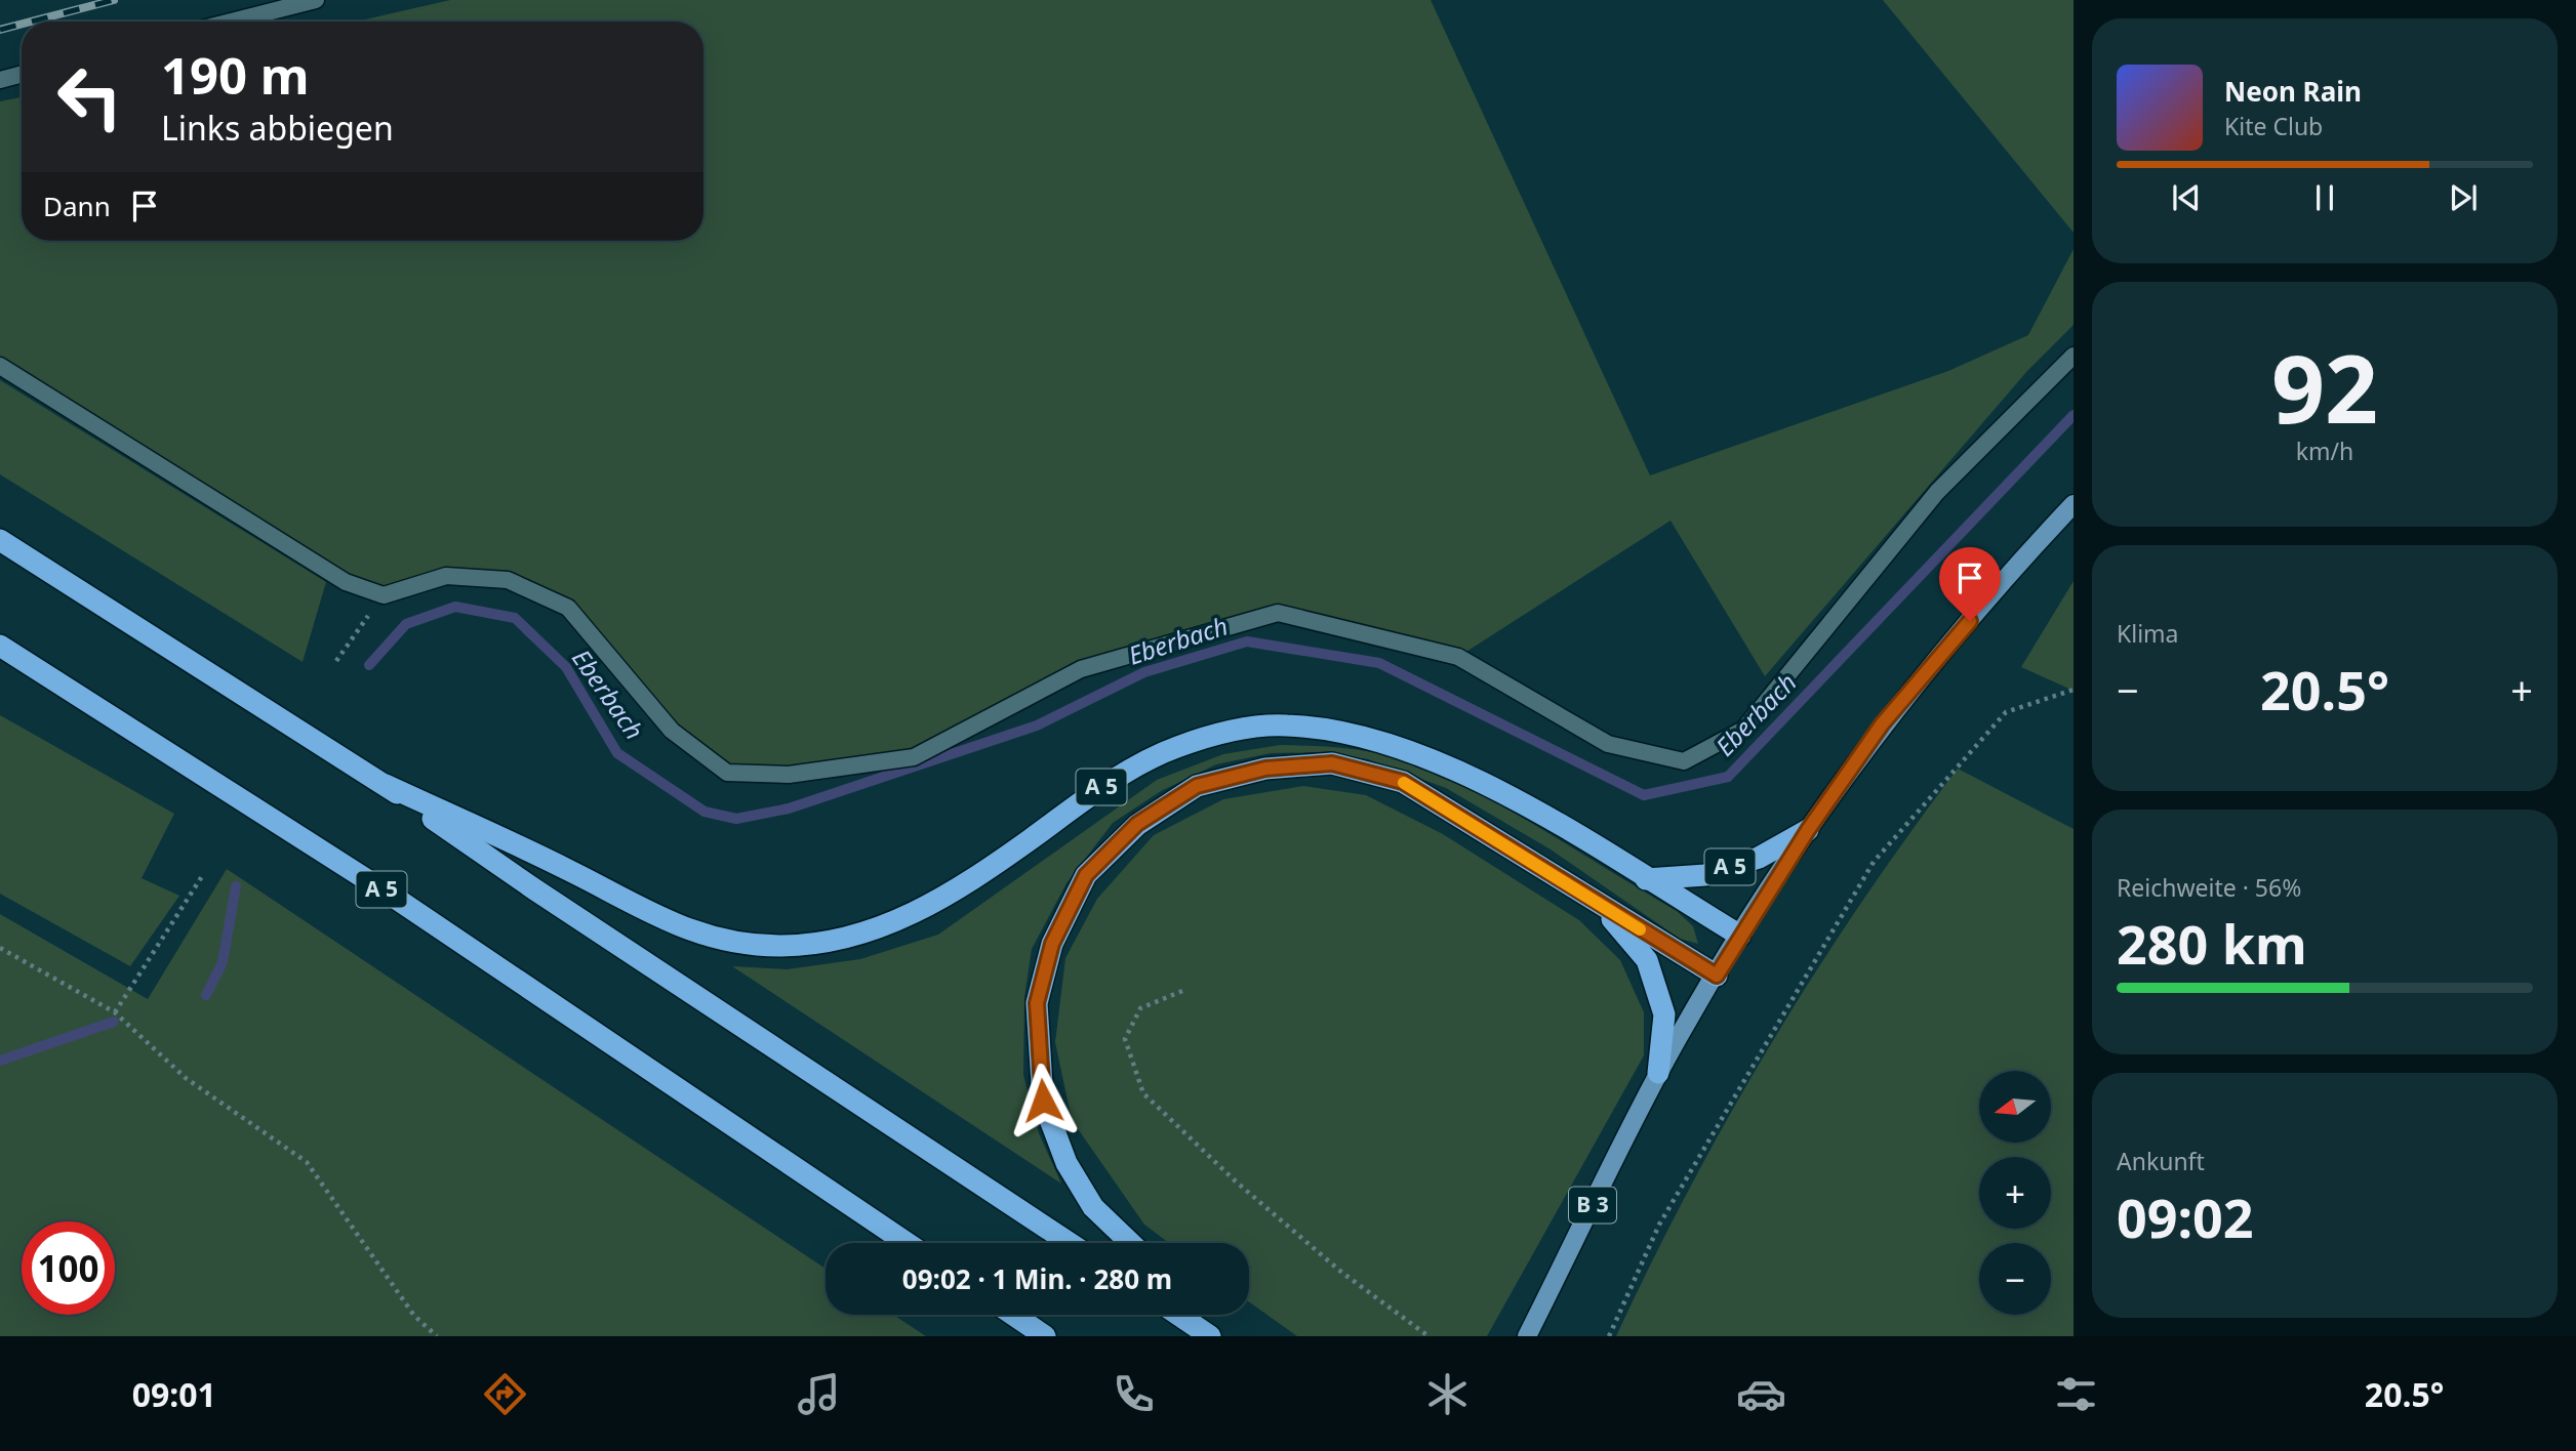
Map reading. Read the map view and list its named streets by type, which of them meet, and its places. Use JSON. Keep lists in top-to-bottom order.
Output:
{
  "streets": {
    "highway": ["A 5", "B 3"]
  },
  "crossings": [
    ["A 5", "B 3"]
  ],
  "water": ["Eberbach"],
  "north": "left",
  "page": {
    "turn": ["190 m", "Links abbiegen"],
    "song": ["Neon Rain", "Kite Club"],
    "then": "Dann",
    "tile": [
      ["92", "km/h"],
      "Klima",
      ["Reichweite · 56%", "280 km"],
      ["Ankunft", "09:02"]
    ],
    "heat": ["−", "20.5°", "+"],
    "map_buttons": ["+", "−"],
    "limit": "100",
    "trip": "09:02 · 1 Min. · 280 m",
    "tabs": ["09:01", "20.5°"]
  }
}
